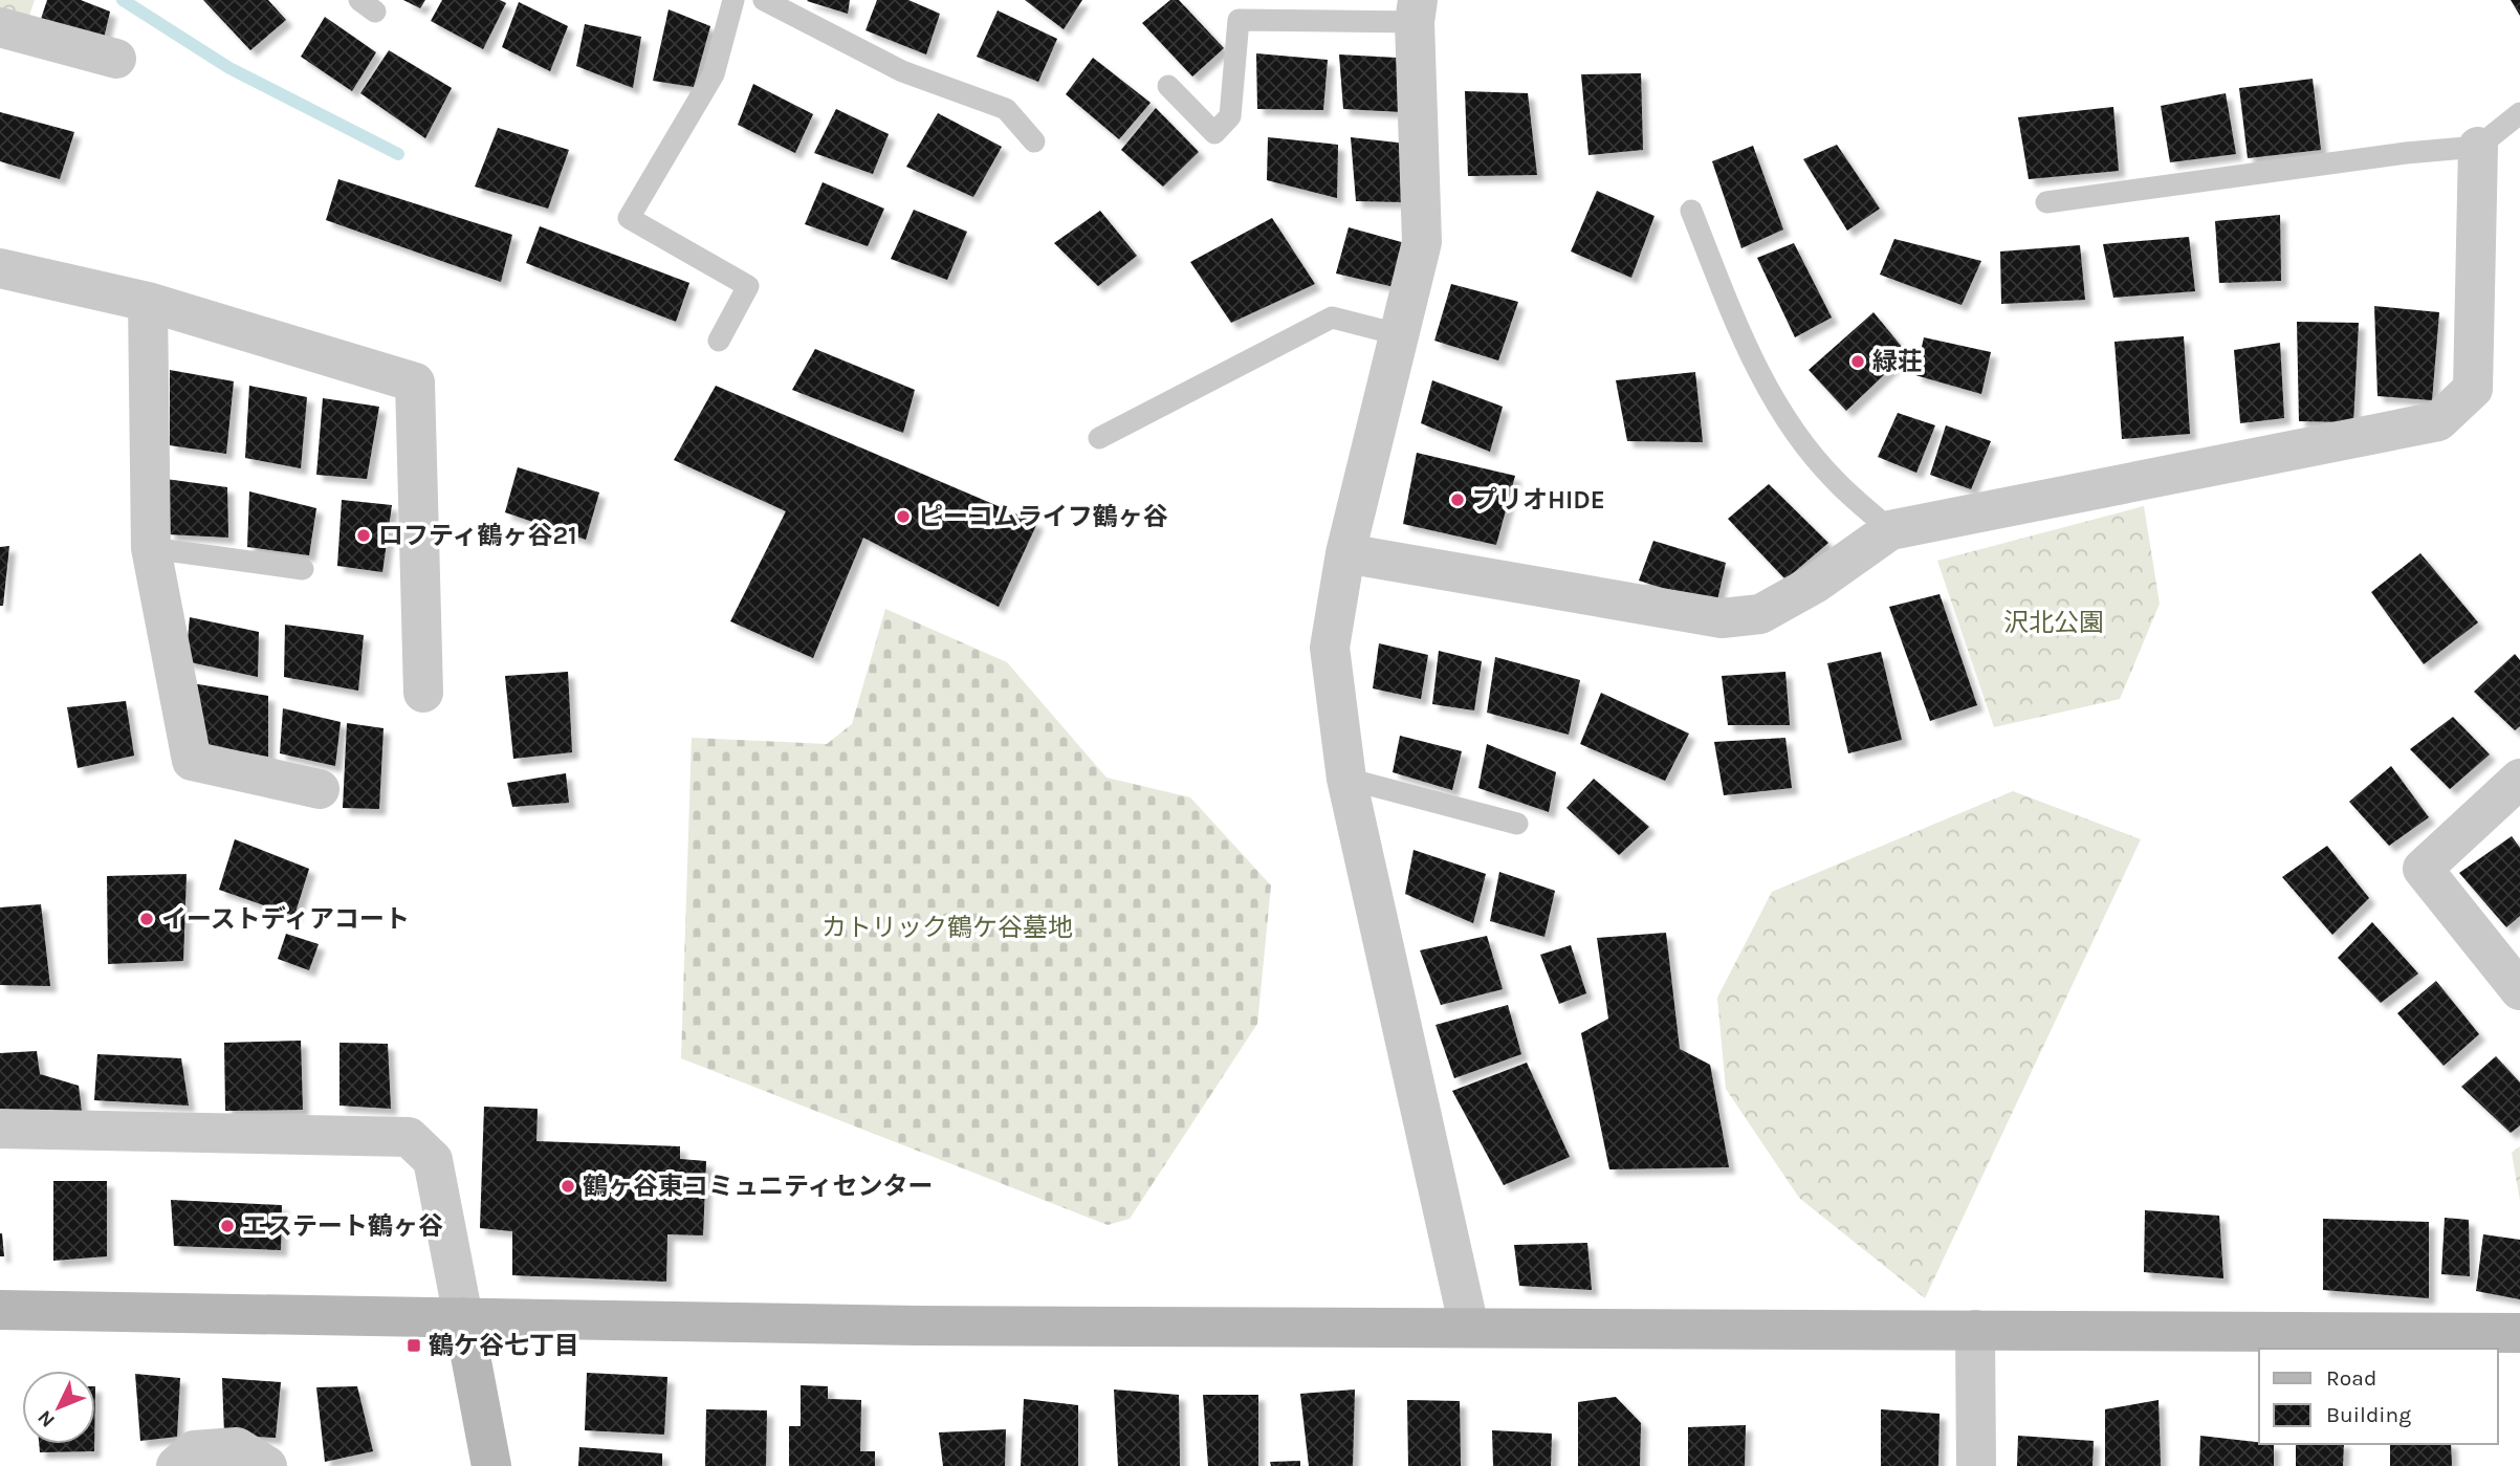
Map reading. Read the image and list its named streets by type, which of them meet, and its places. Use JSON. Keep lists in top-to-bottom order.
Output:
{
  "parks": ["沢北公園", "カトリック鶴ケ谷墓地"],
  "places": {
    "other": [
      "緑荘",
      "プリオHIDE",
      "ピーコムライフ鶴ヶ谷",
      "ロフティ鶴ヶ谷21",
      "イーストディアコート",
      "鶴ヶ谷東コミュニティセンター",
      "エステート鶴ヶ谷"
    ],
    "transit": ["鶴ケ谷七丁目"]
  },
  "legend": ["Road", "Building"],
  "north": "bottom left"
}
